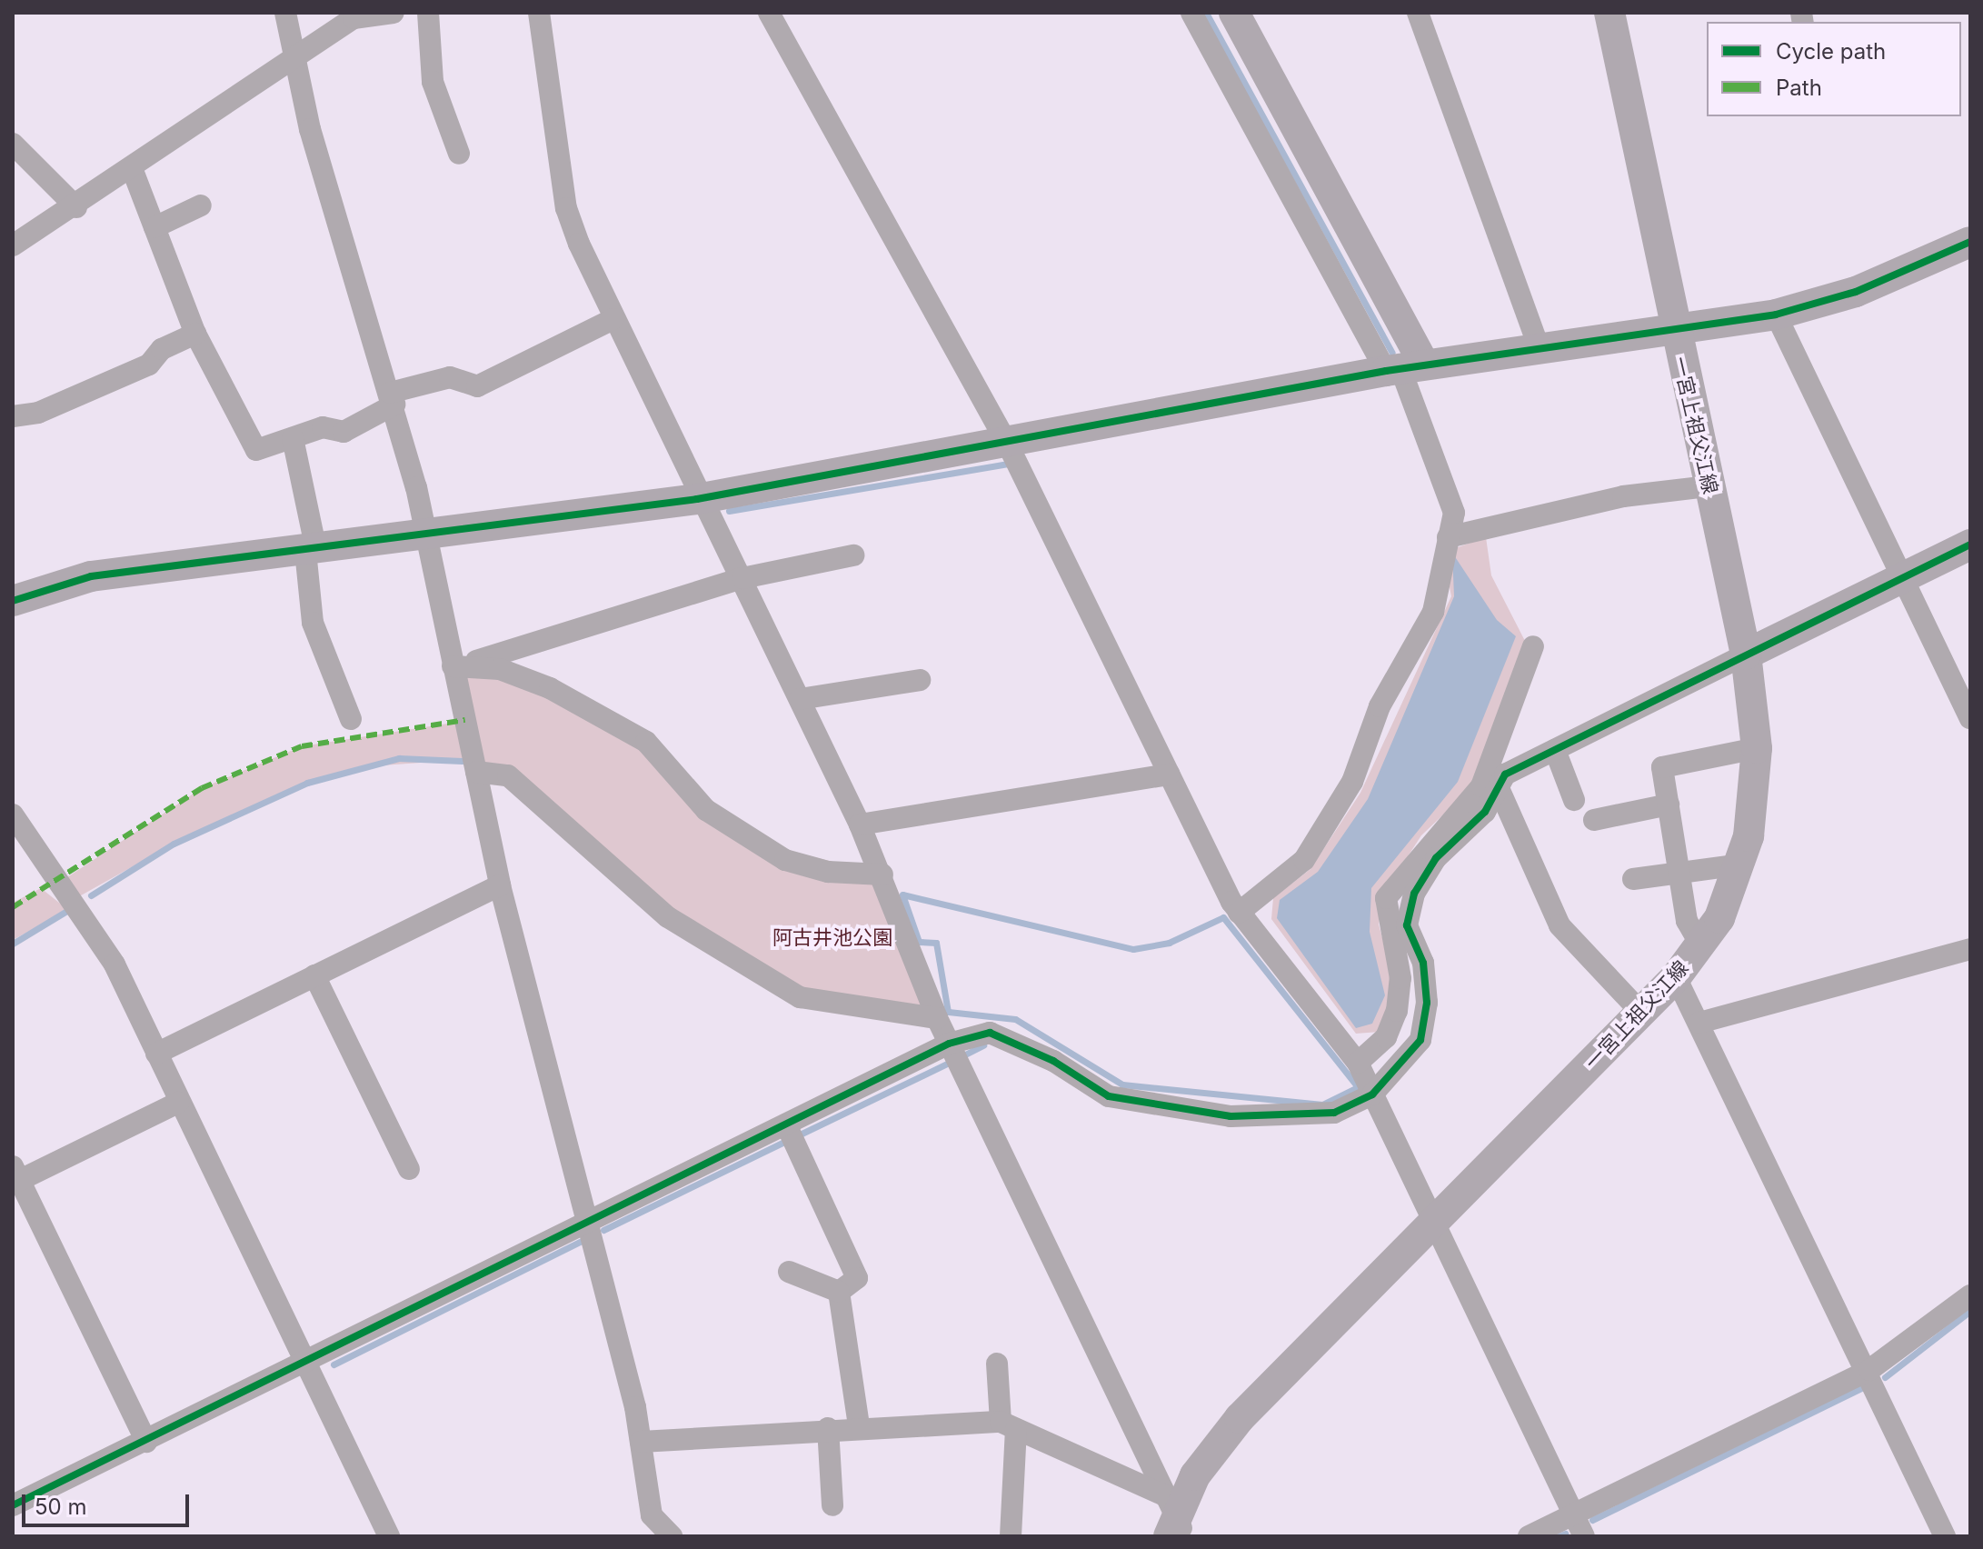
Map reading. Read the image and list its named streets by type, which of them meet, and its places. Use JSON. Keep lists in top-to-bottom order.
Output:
{
  "streets": {
    "street": ["一宮上祖父江線"]
  },
  "parks": ["阿古井池公園"],
  "legend": ["Cycle path", "Path"],
  "scale_bar": "50 m"
}
